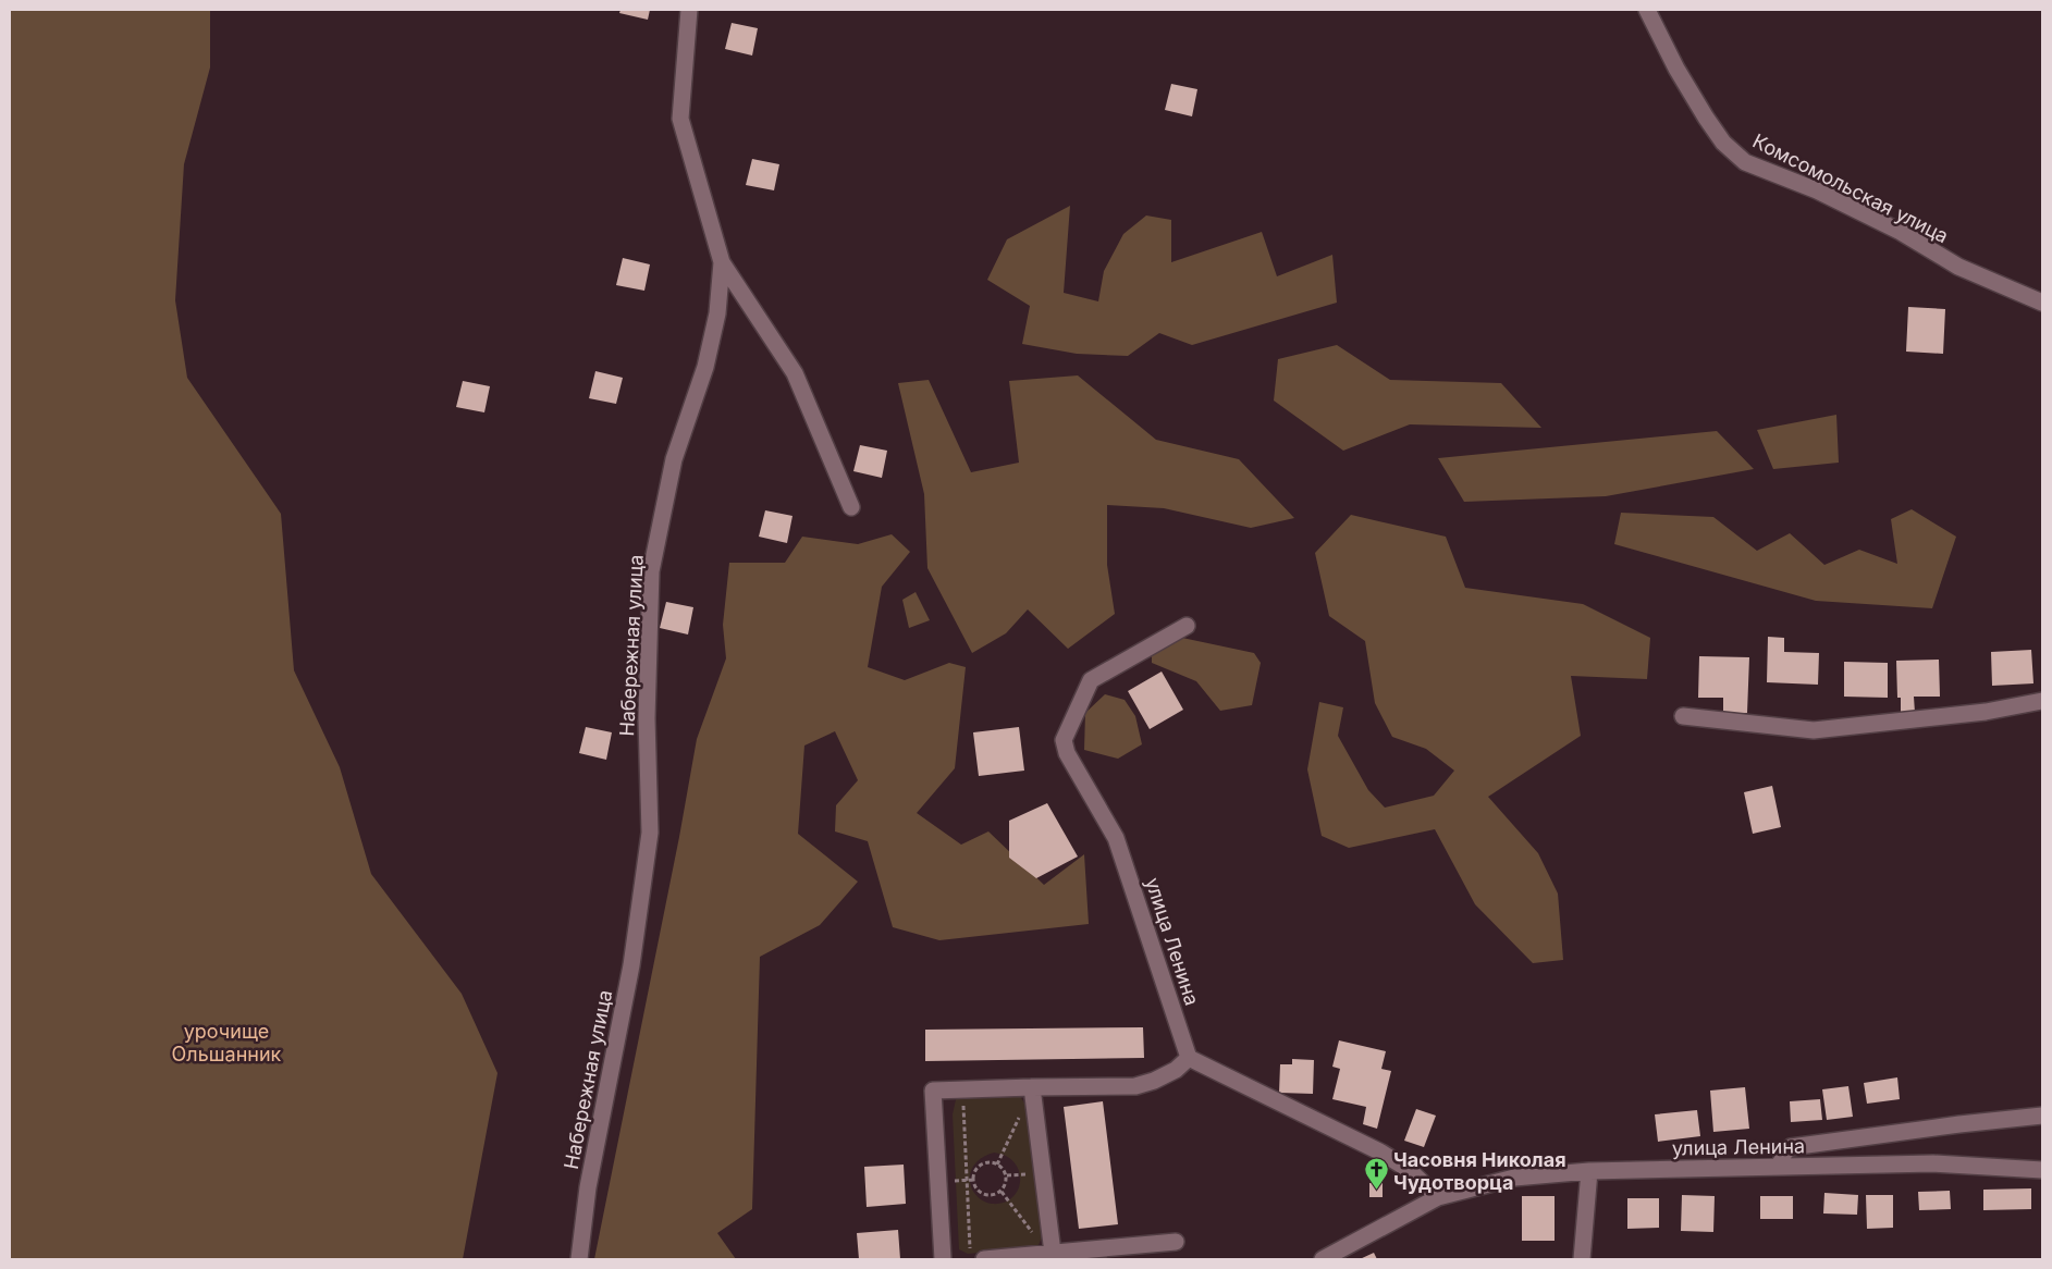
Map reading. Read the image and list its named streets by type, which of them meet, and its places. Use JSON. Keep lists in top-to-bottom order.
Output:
{
  "streets": {
    "street": ["Комсомольская улица", "Набережная улица", "улица Ленина"]
  },
  "parks": ["урочище Ольшанник"],
  "places": {
    "church": ["Часовня Николая Чудотворца"]
  }
}
